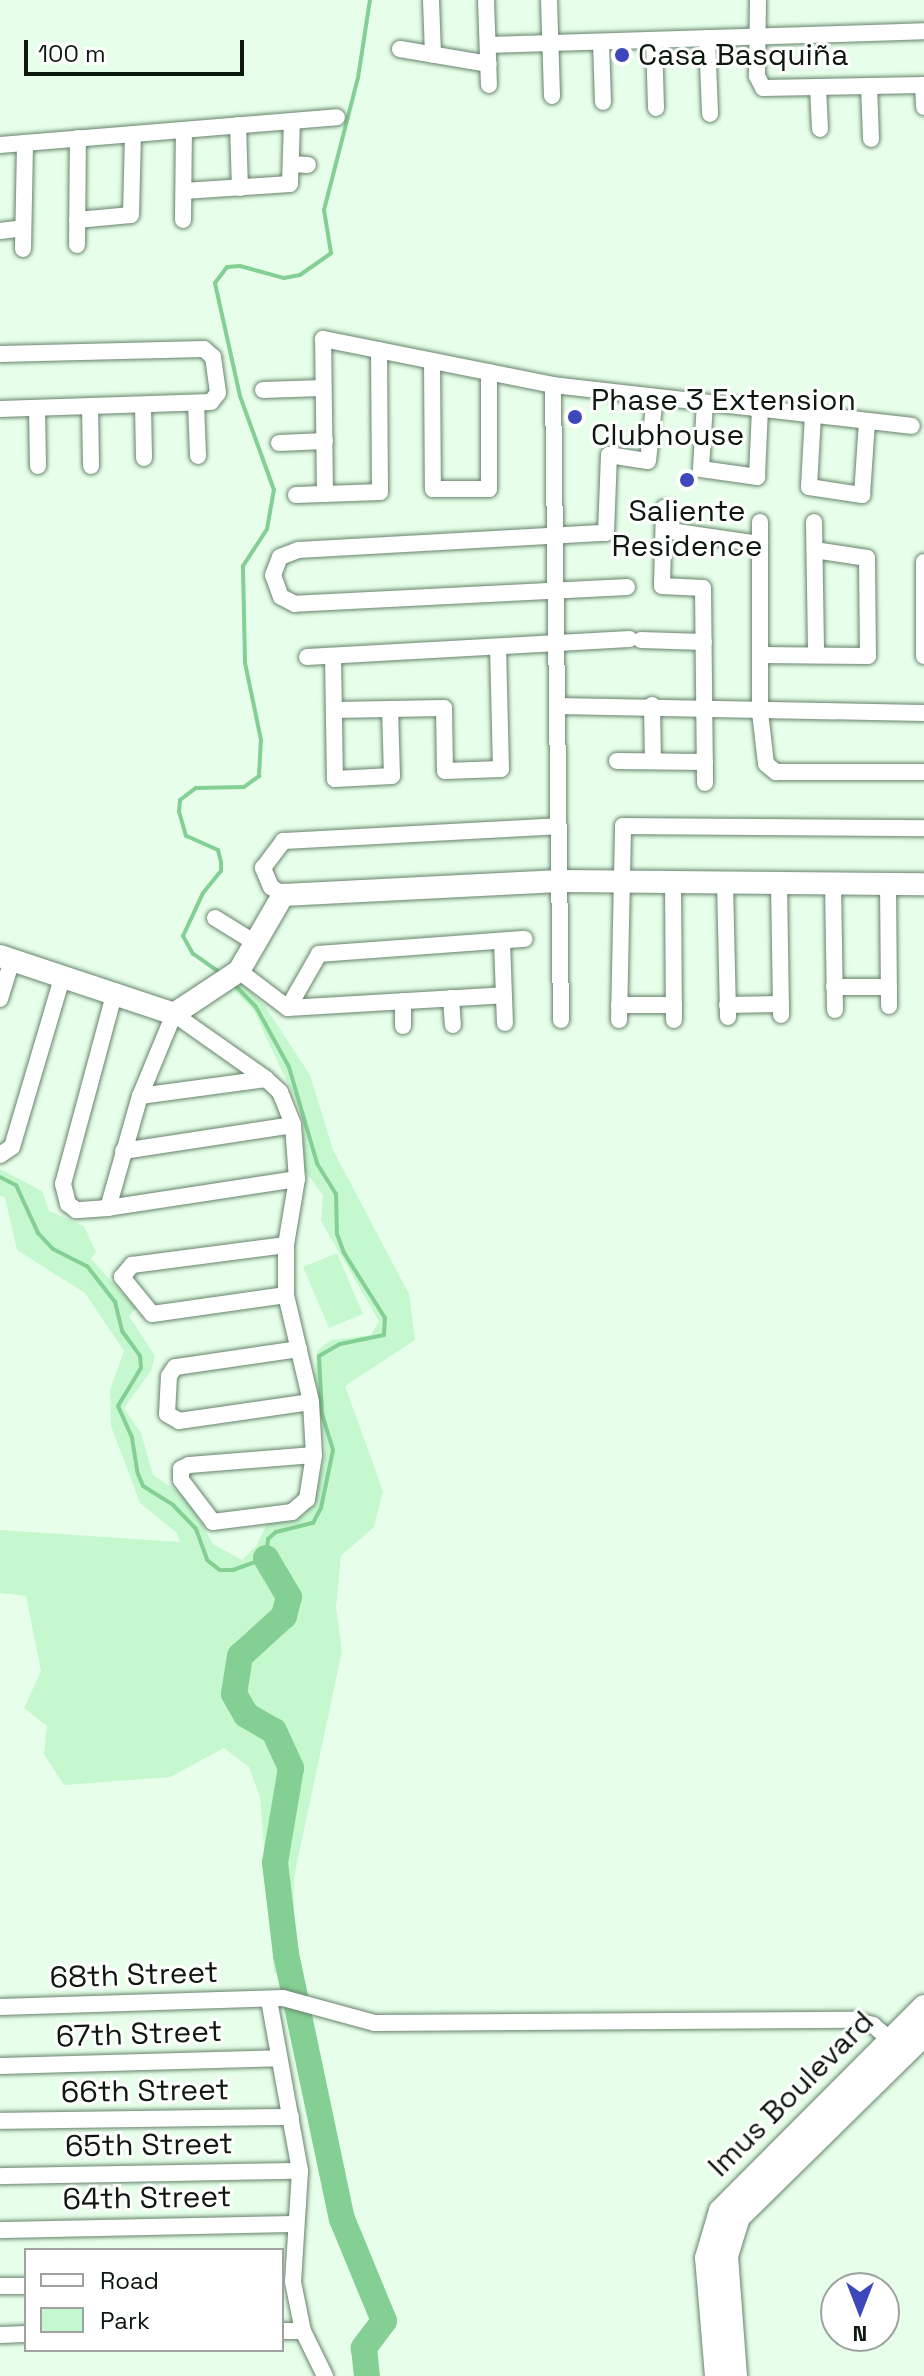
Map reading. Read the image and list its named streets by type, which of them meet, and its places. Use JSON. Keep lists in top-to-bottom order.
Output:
{
  "streets": {
    "main road": ["Imus Boulevard"],
    "street": [
      "68th Street",
      "67th Street",
      "66th Street",
      "65th Street",
      "64th Street"
    ]
  },
  "crossings": [
    ["68th Street", "Imus Boulevard"]
  ],
  "places": ["Casa Basquiña", "Phase 3 Extension Clubhouse", "Saliente Residence"],
  "legend": ["Road", "Park"],
  "scale_bar": "100 m",
  "north": "bottom"
}
